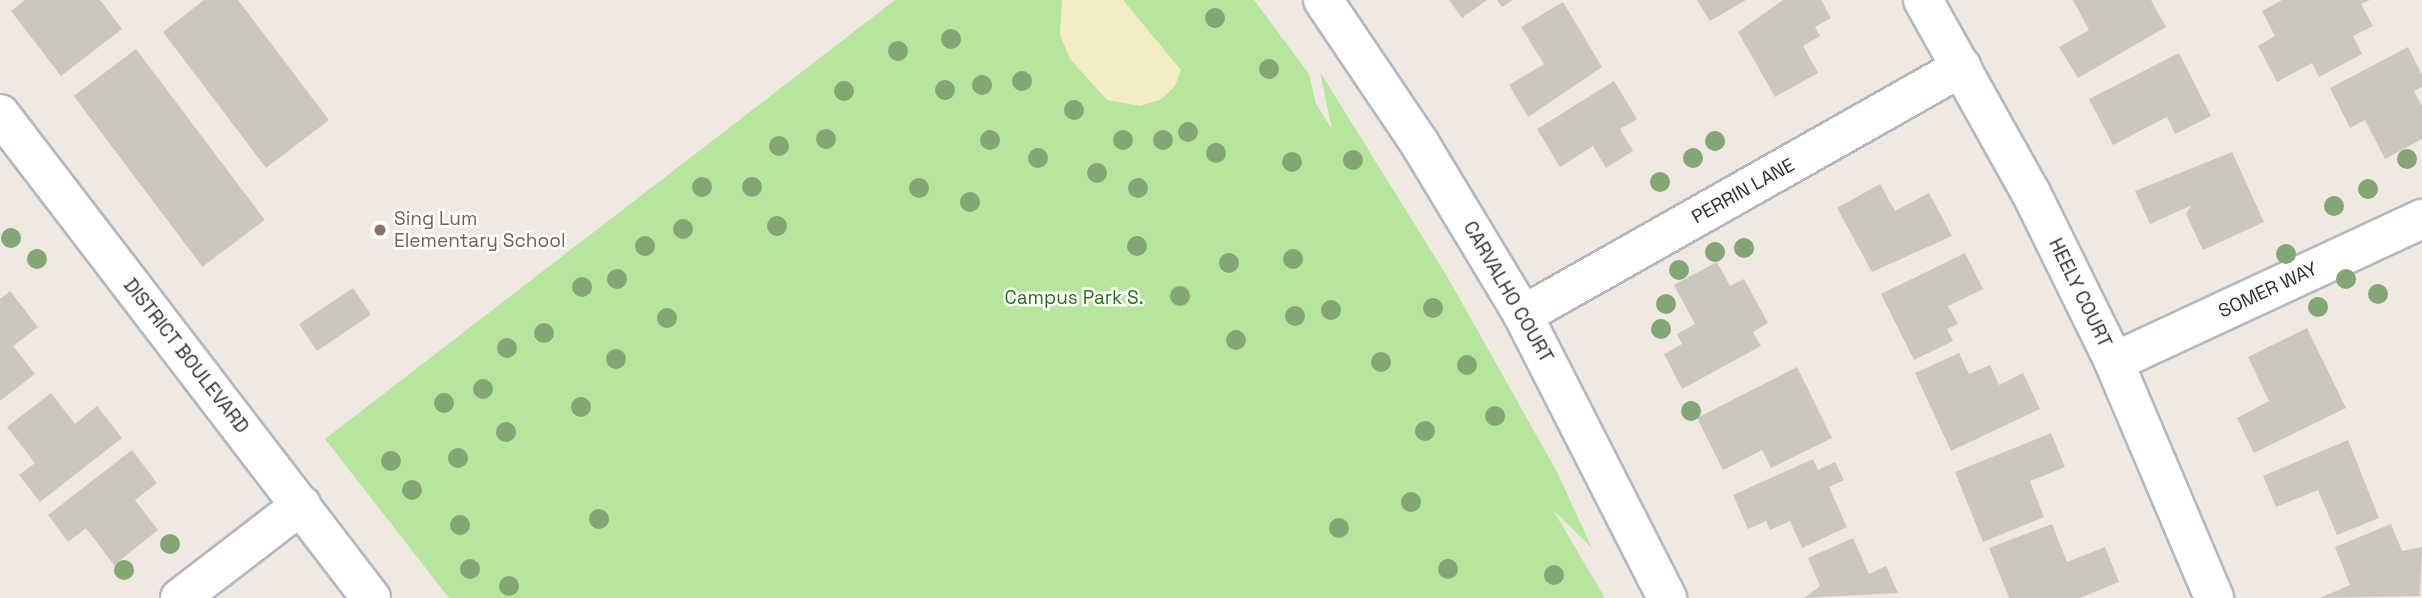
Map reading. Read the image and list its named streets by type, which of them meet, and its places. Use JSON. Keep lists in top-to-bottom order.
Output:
{
  "streets": {
    "street": [
      "PERRIN LANE",
      "SOMER WAY",
      "CARVALHO COURT",
      "HEELY COURT",
      "DISTRICT BOULEVARD"
    ]
  },
  "crossings": [
    ["PERRIN LANE", "CARVALHO COURT"],
    ["PERRIN LANE", "HEELY COURT"],
    ["SOMER WAY", "HEELY COURT"]
  ],
  "parks": ["Campus Park S."],
  "places": ["Sing Lum Elementary School"]
}
